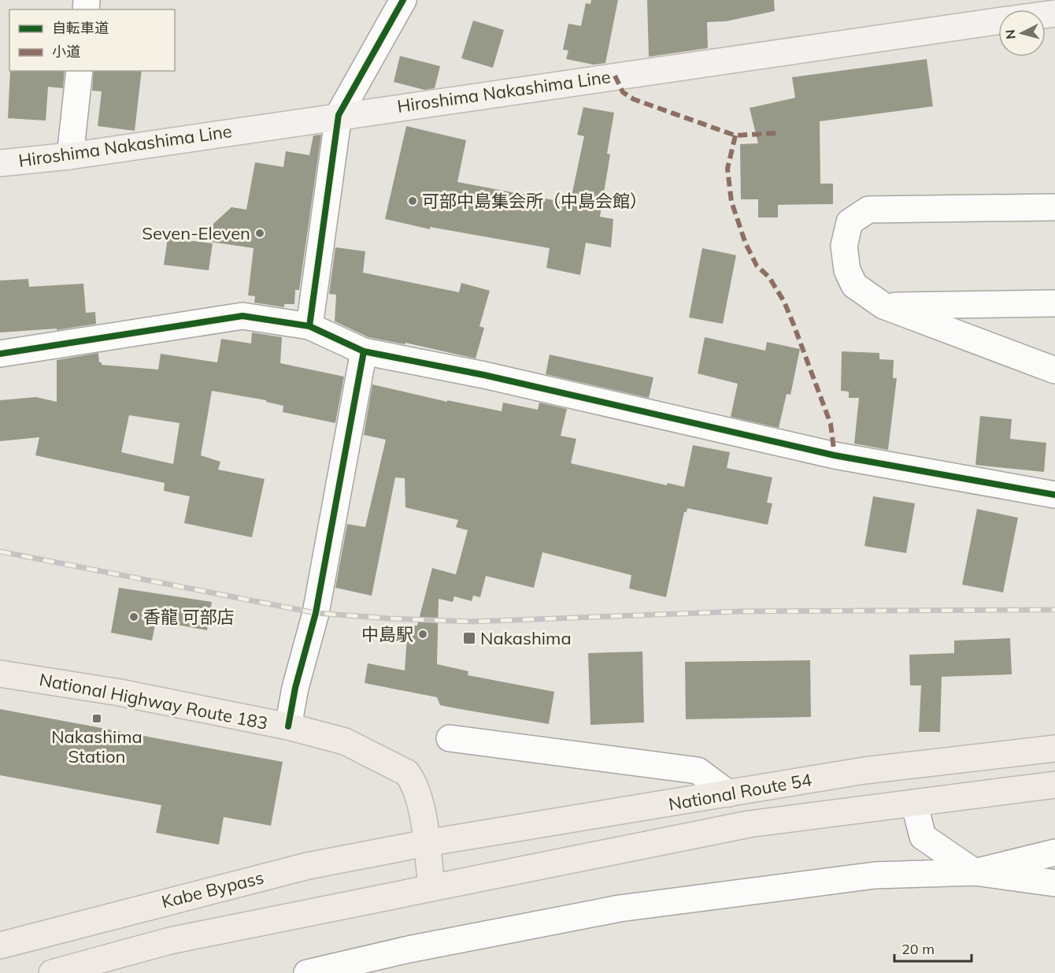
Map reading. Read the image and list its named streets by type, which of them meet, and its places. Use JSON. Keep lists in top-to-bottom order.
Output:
{
  "streets": {
    "highway": ["National Highway Route 183", "National Route 54", "Kabe Bypass"],
    "main road": ["Hiroshima Nakashima Line"]
  },
  "crossings": [
    ["National Highway Route 183", "National Route 54"],
    ["National Highway Route 183", "Kabe Bypass"],
    ["National Route 54", "Kabe Bypass"]
  ],
  "places": {
    "other": [
      "可部中島集会所（中島会館）",
      "Seven-Eleven",
      "香龍 可部店",
      "中島駅"
    ],
    "transit": ["Nakashima", "Nakashima Station"]
  },
  "legend": ["自転車道", "小道"],
  "scale_bar": "20 m",
  "north": "left"
}
